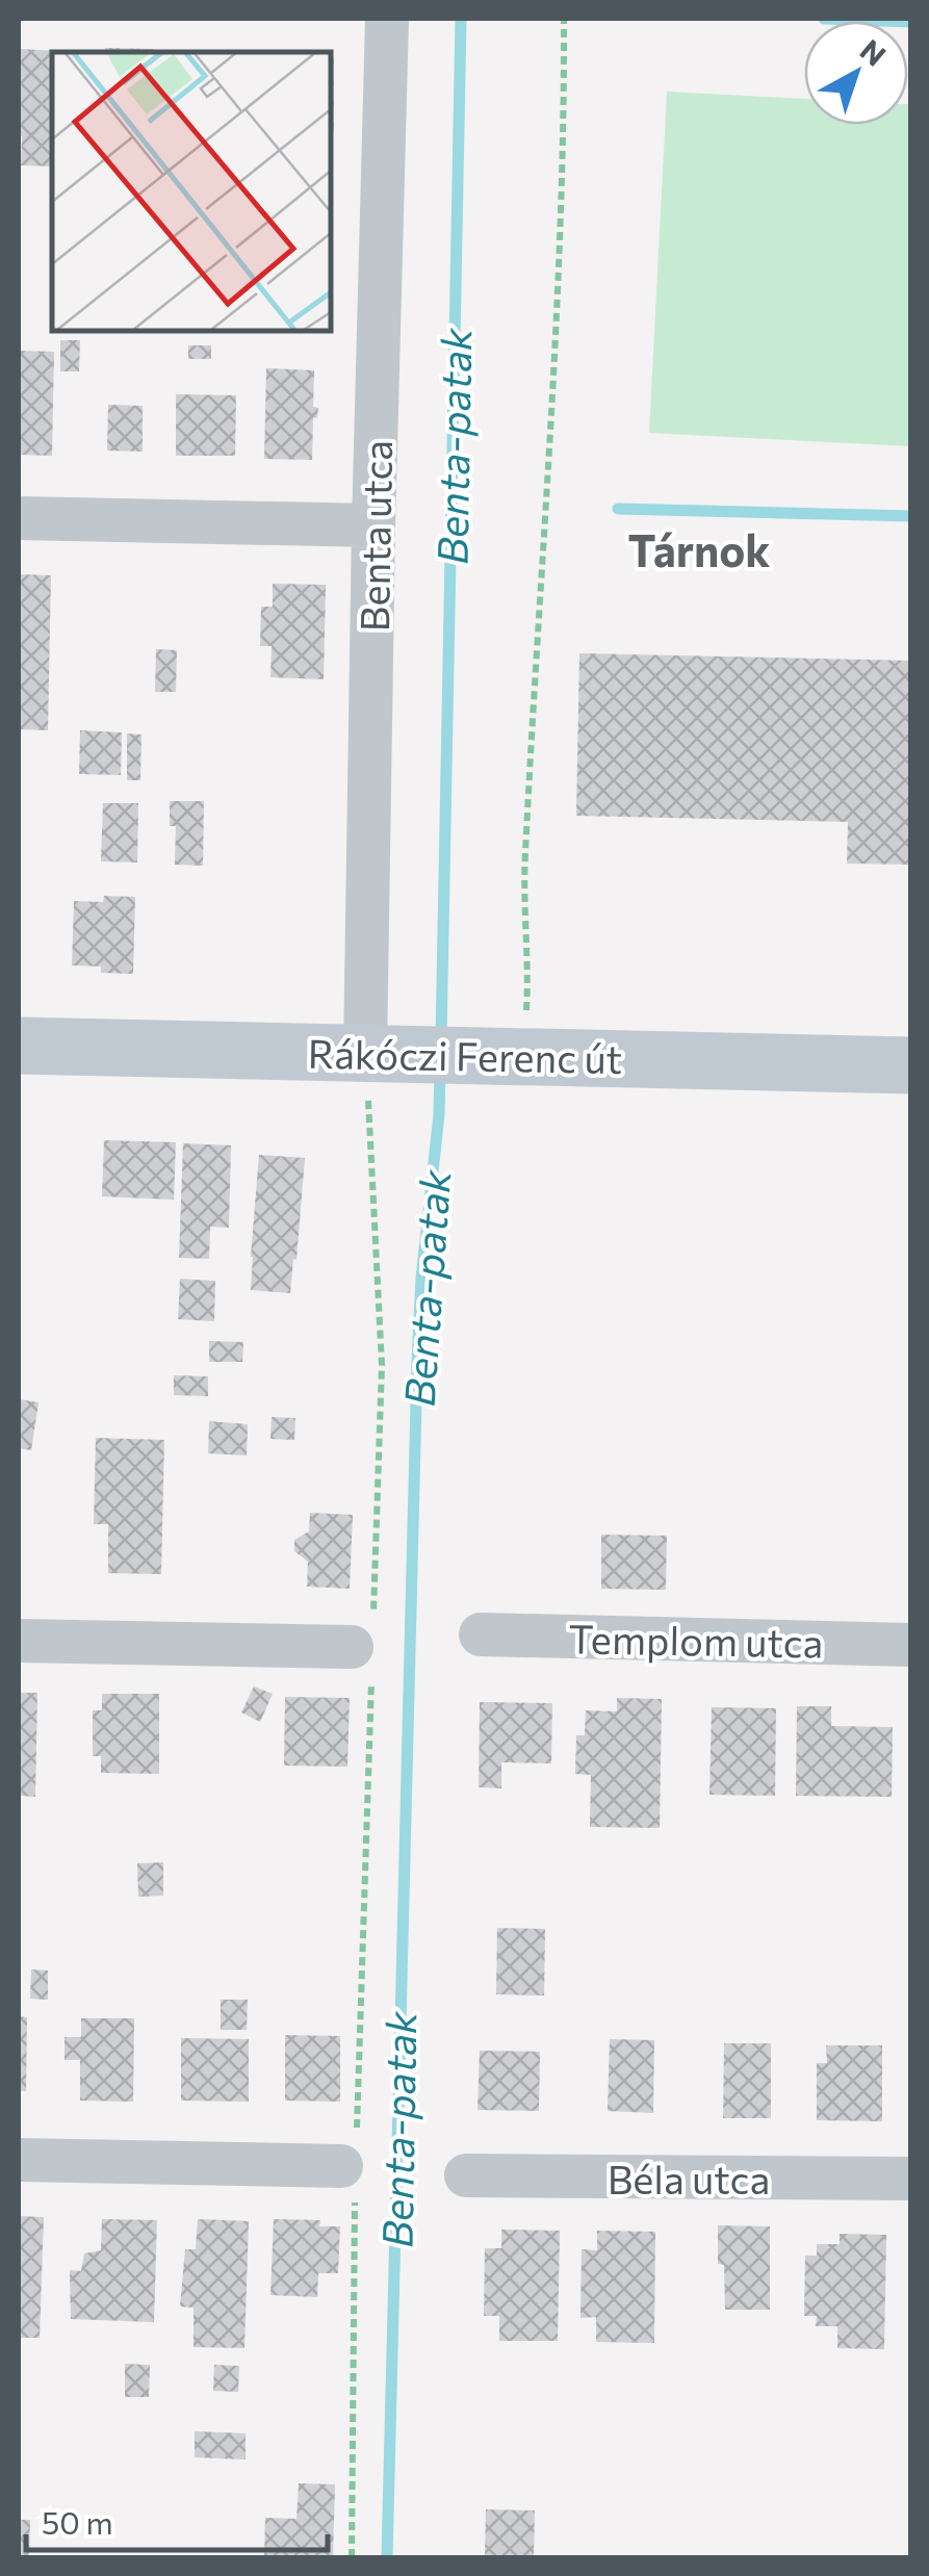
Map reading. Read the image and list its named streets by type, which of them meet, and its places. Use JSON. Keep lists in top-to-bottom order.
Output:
{
  "streets": {
    "street": [
      "Benta utca",
      "Rákóczi Ferenc út",
      "Templom utca",
      "Béla utca"
    ]
  },
  "crossings": [
    ["Benta utca", "Rákóczi Ferenc út"]
  ],
  "districts": ["Tárnok"],
  "water": ["Benta-patak"],
  "scale_bar": "50 m",
  "north": "top right"
}
